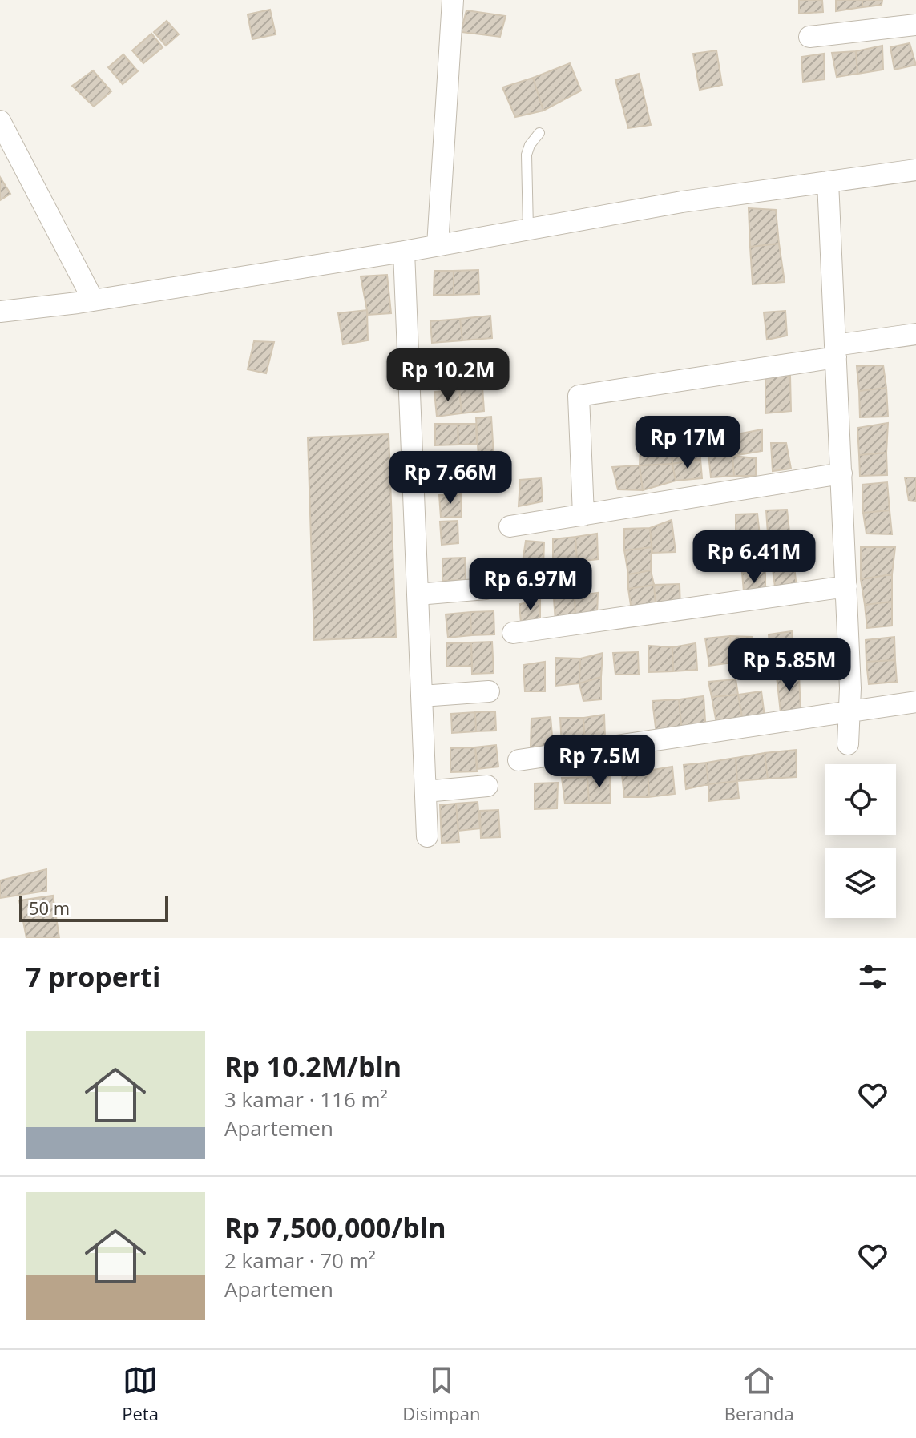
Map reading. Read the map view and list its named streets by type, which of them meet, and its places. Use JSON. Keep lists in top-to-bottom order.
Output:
{
  "scale_bar": "50 m",
  "page": {
    "price": [
      "Rp 10.2M",
      "Rp 17M",
      "Rp 7.66M",
      "Rp 6.41M",
      "Rp 6.97M",
      "Rp 5.85M",
      "Rp 7.5M"
    ],
    "scale": "50 m",
    "heading": "7 properti",
    "list": [
      {
        "name": "Rp 10.2M/bln",
        "note": "3 kamar · 116 m² · Apartemen"
      },
      {
        "name": "Rp 7,500,000/bln",
        "note": "2 kamar · 70 m² · Apartemen"
      }
    ],
    "tabs": ["Peta", "Disimpan", "Beranda"]
  }
}
